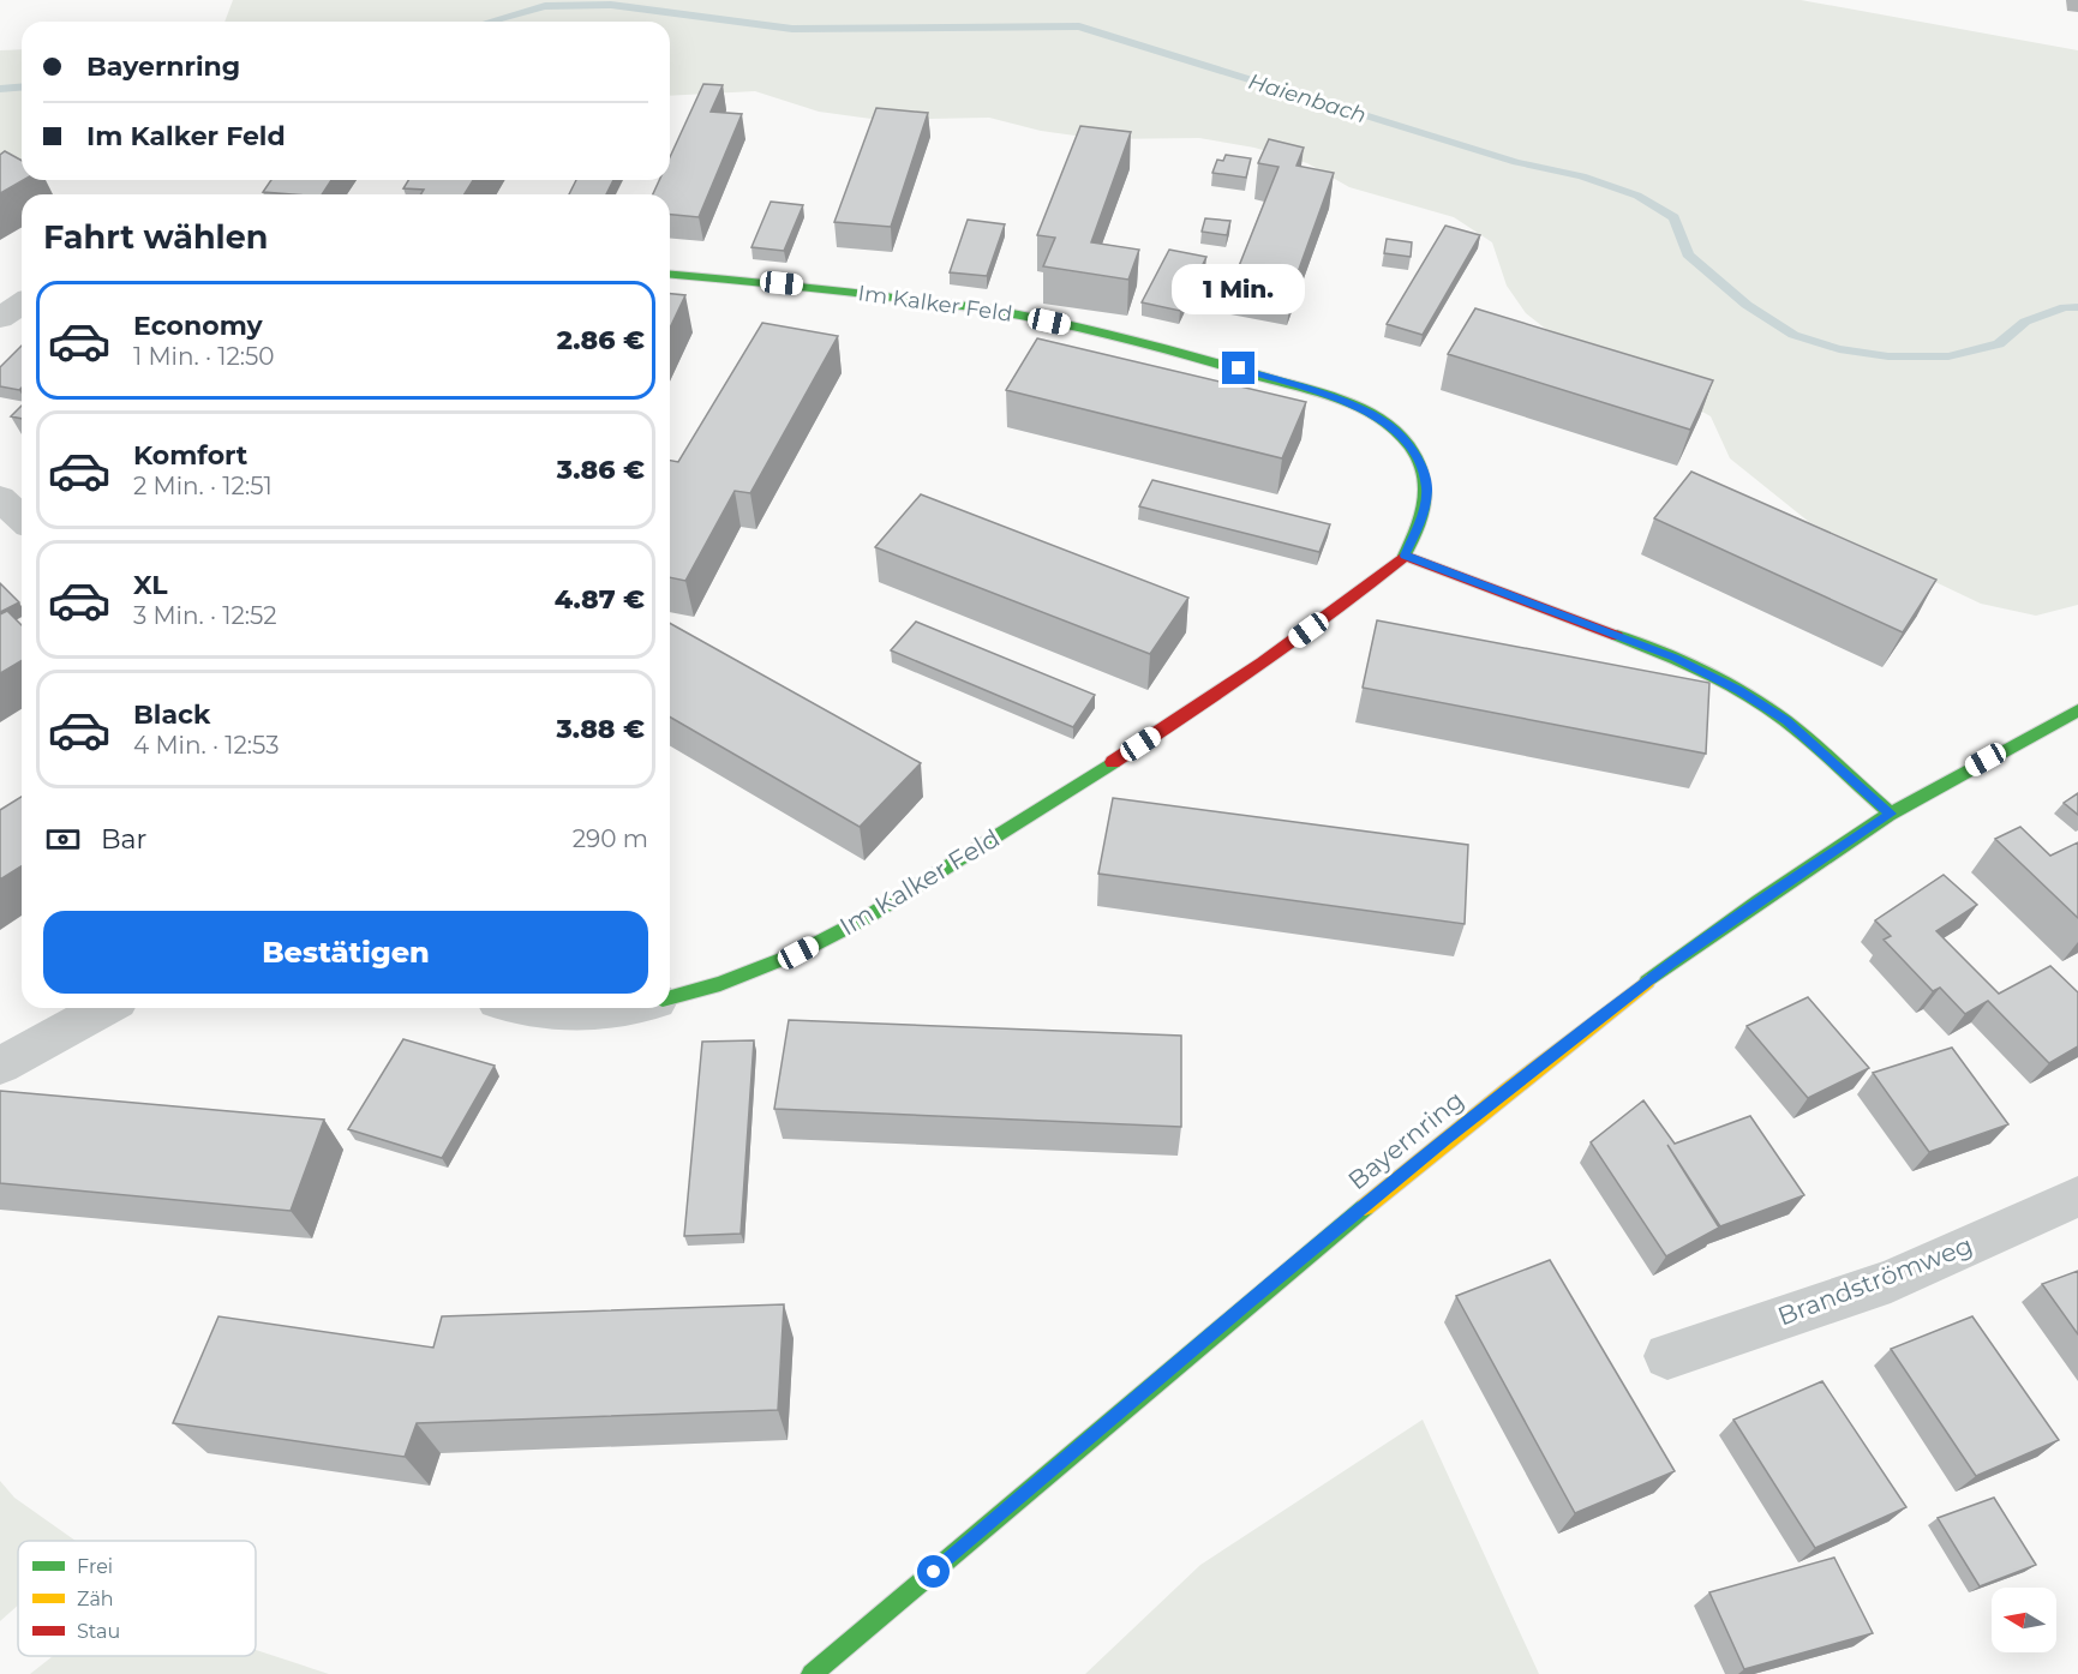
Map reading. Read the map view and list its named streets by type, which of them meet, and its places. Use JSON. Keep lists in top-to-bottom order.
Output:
{
  "streets": {
    "street": ["Im Kalker Feld", "Bayernring", "Brandströmweg"]
  },
  "water": ["Haienbach"],
  "legend": ["Frei", "Zäh", "Stau"],
  "north": "left",
  "page": {
    "banner": ["Bayernring", "Im Kalker Feld"],
    "heading": "Fahrt wählen",
    "bubble": "1 Min.",
    "list": [
      {
        "name": "Economy",
        "note": "1 Min. · 12:50",
        "value": "2.86 €"
      },
      {
        "name": "Komfort",
        "note": "2 Min. · 12:51",
        "value": "3.86 €"
      },
      {
        "name": "XL",
        "note": "3 Min. · 12:52",
        "value": "4.87 €"
      },
      {
        "name": "Black",
        "note": "4 Min. · 12:53",
        "value": "3.88 €"
      }
    ],
    "pay": ["Bar", "290 m"],
    "buttons": "Bestätigen"
  }
}
